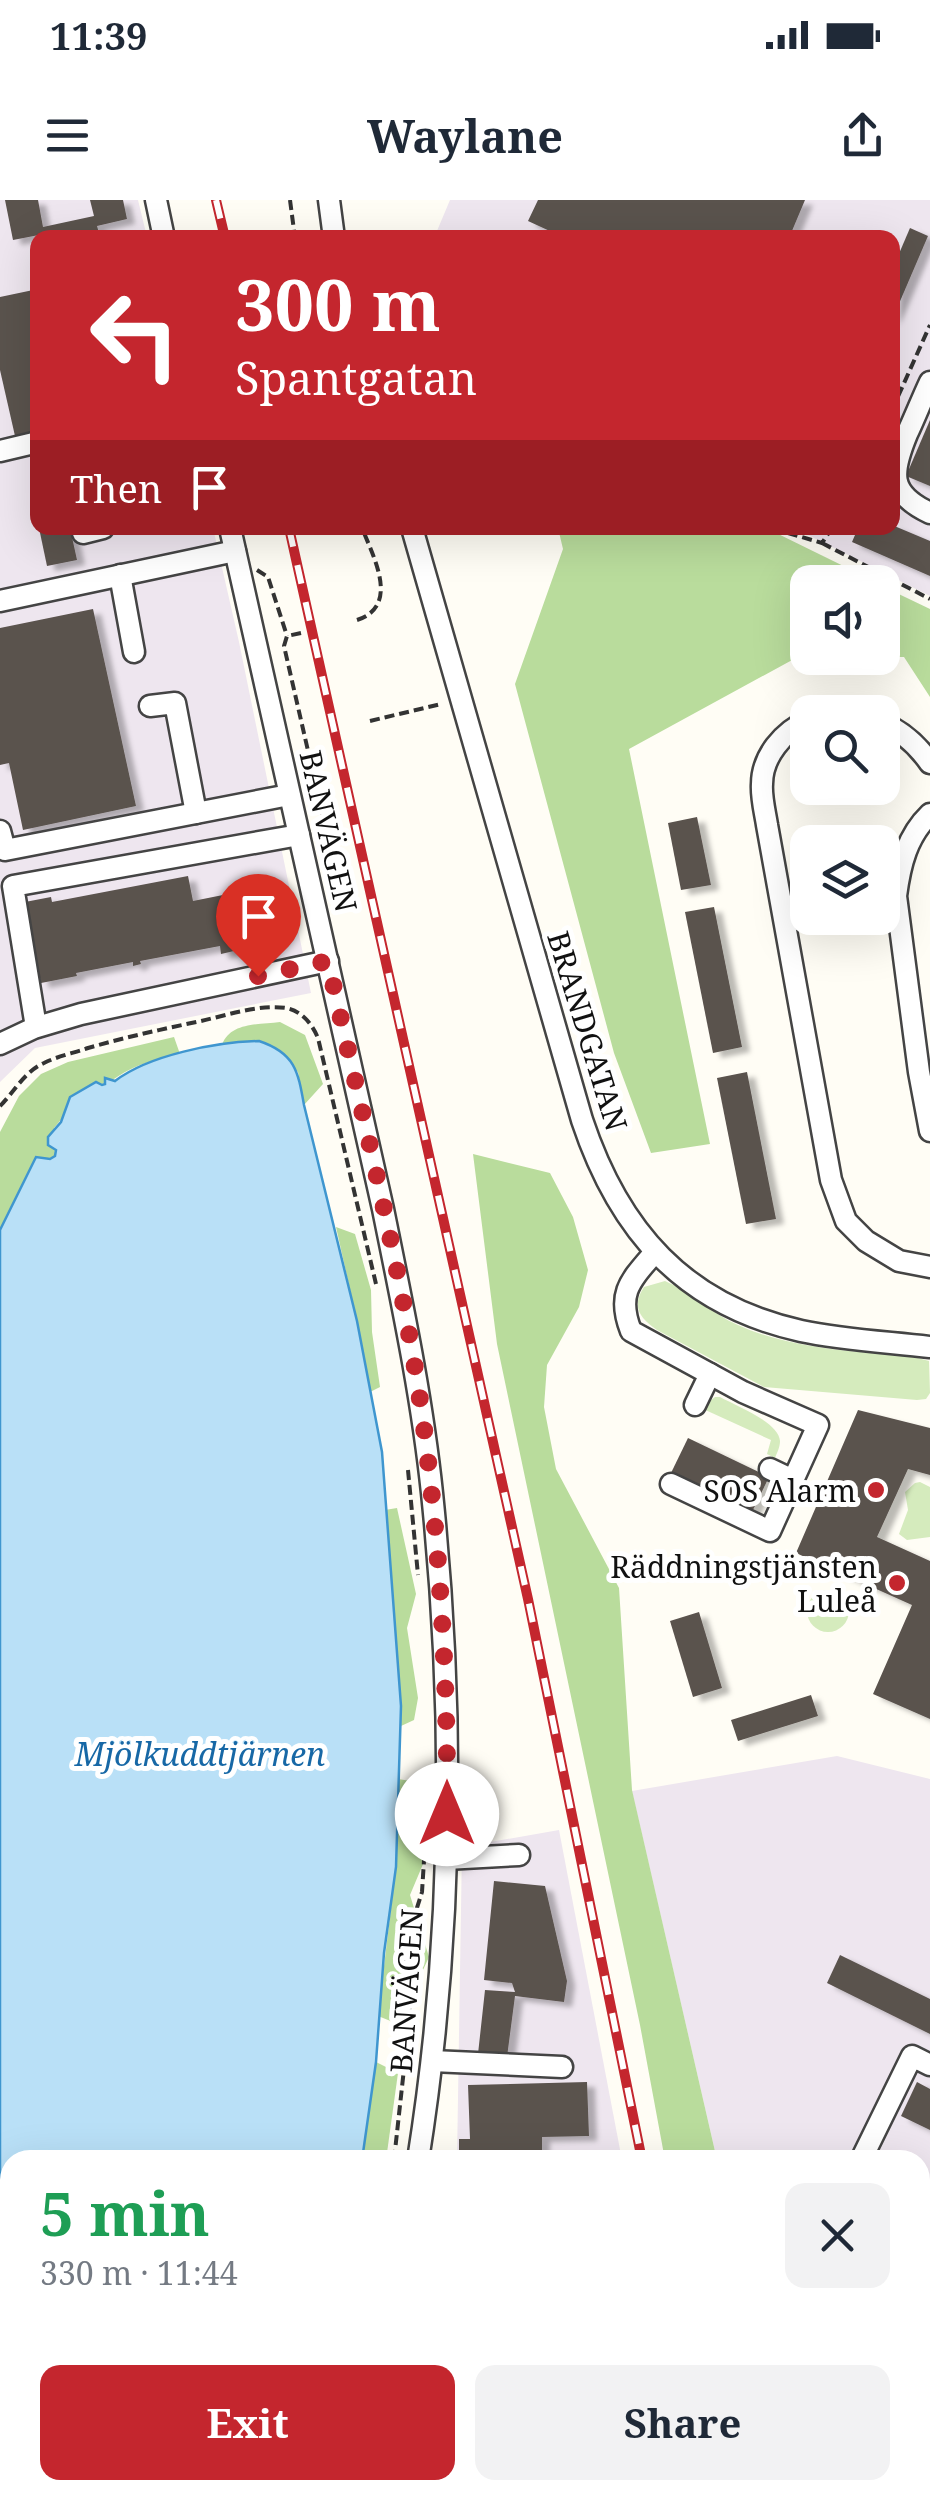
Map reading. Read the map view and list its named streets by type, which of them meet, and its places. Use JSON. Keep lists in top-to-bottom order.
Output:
{
  "streets": {
    "street": ["BANVÄGEN", "BRANDGATAN"]
  },
  "water": ["Mjölkuddtjärnen"],
  "places": ["SOS Alarm", "Räddningstjänsten Luleå"],
  "page": {
    "status": "11:39",
    "header": "Waylane",
    "turn": ["300 m", "Spantgatan"],
    "then": "Then",
    "heading": ["5 min", "330 m · 11:44"],
    "buttons": ["Exit", "Share"]
  }
}
